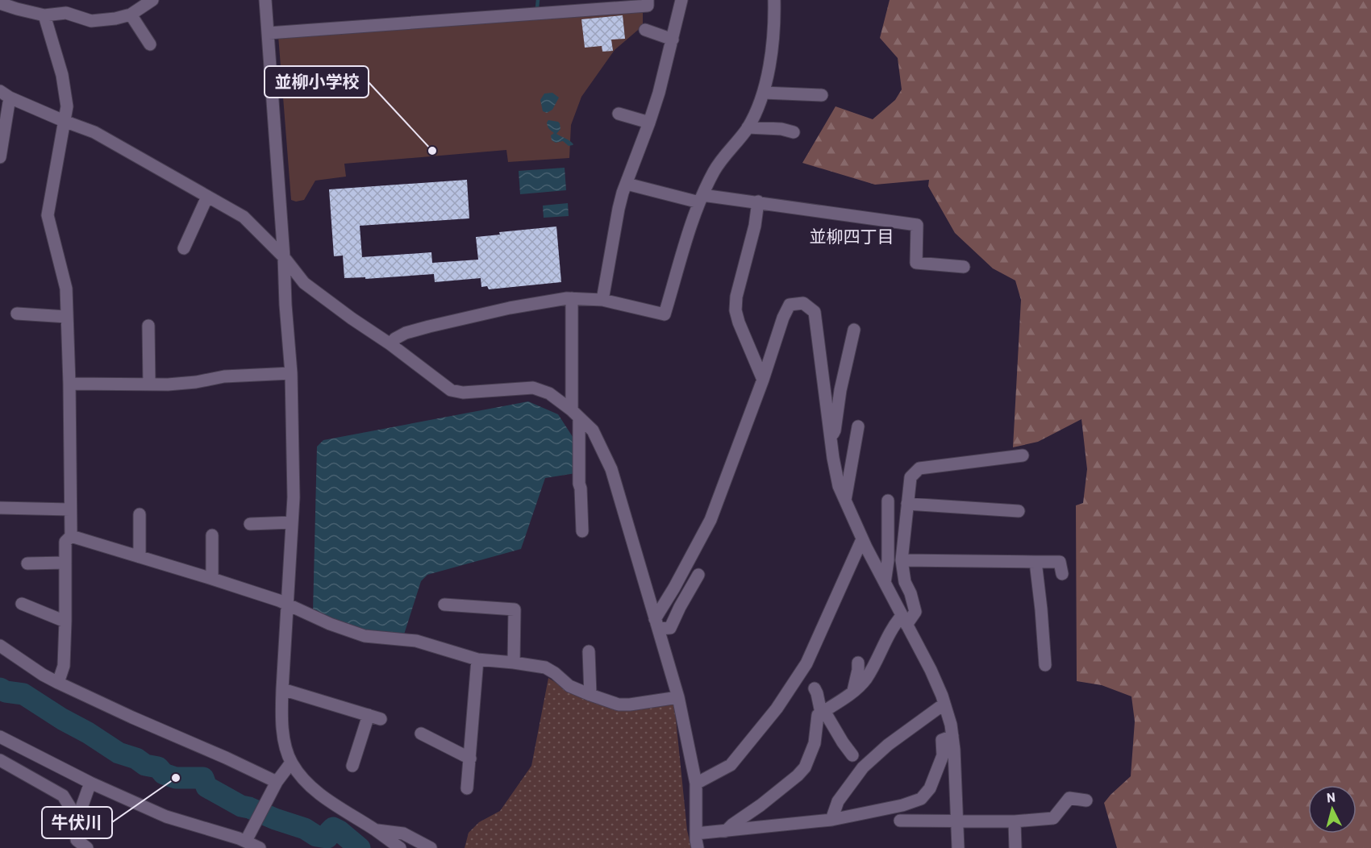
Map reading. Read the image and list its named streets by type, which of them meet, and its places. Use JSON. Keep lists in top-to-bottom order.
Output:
{
  "districts": ["並柳四丁目"],
  "places": ["並柳小学校", "牛伏川"],
  "north": "top"
}
